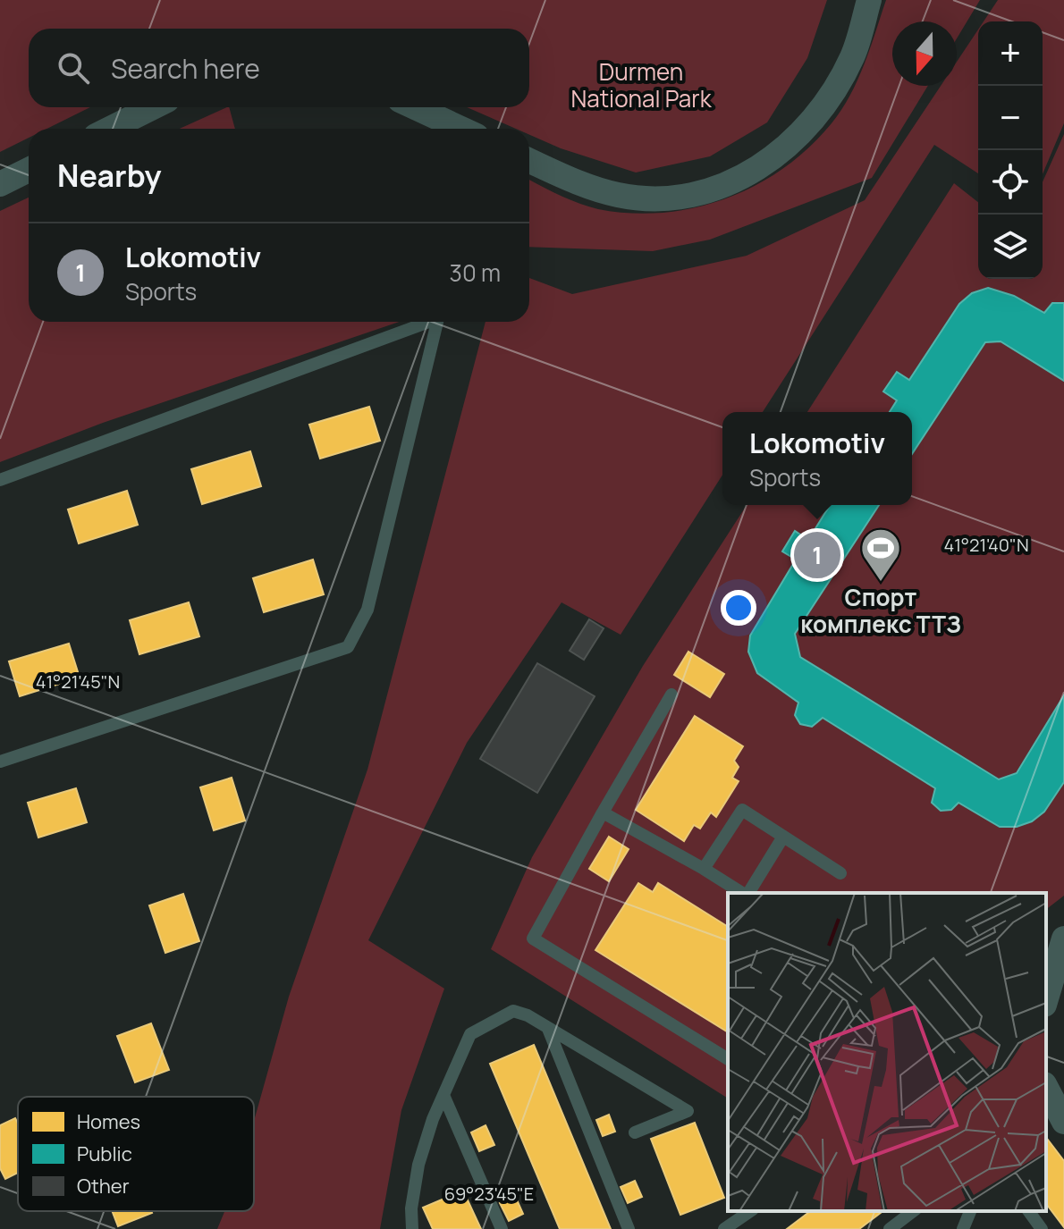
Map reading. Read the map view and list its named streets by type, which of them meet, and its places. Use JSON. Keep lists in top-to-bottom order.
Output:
{
  "parks": ["Durmen National Park"],
  "places": {
    "sports": ["Спорт комплекс ТТЗ"]
  },
  "legend": ["Homes", "Public", "Other"],
  "north": "bottom",
  "page": {
    "map_buttons": ["+", "−"],
    "search": "Search here",
    "heading": "Nearby",
    "list": [
      {
        "mark": "1",
        "name": "Lokomotiv",
        "note": "Sports",
        "value": "30 m"
      }
    ],
    "popup": ["Lokomotiv", "Sports"],
    "pins": "1"
  },
  "coordinates": ["41°21'40\"N", "41°21'45\"N", "69°23'45\"E"]
}
